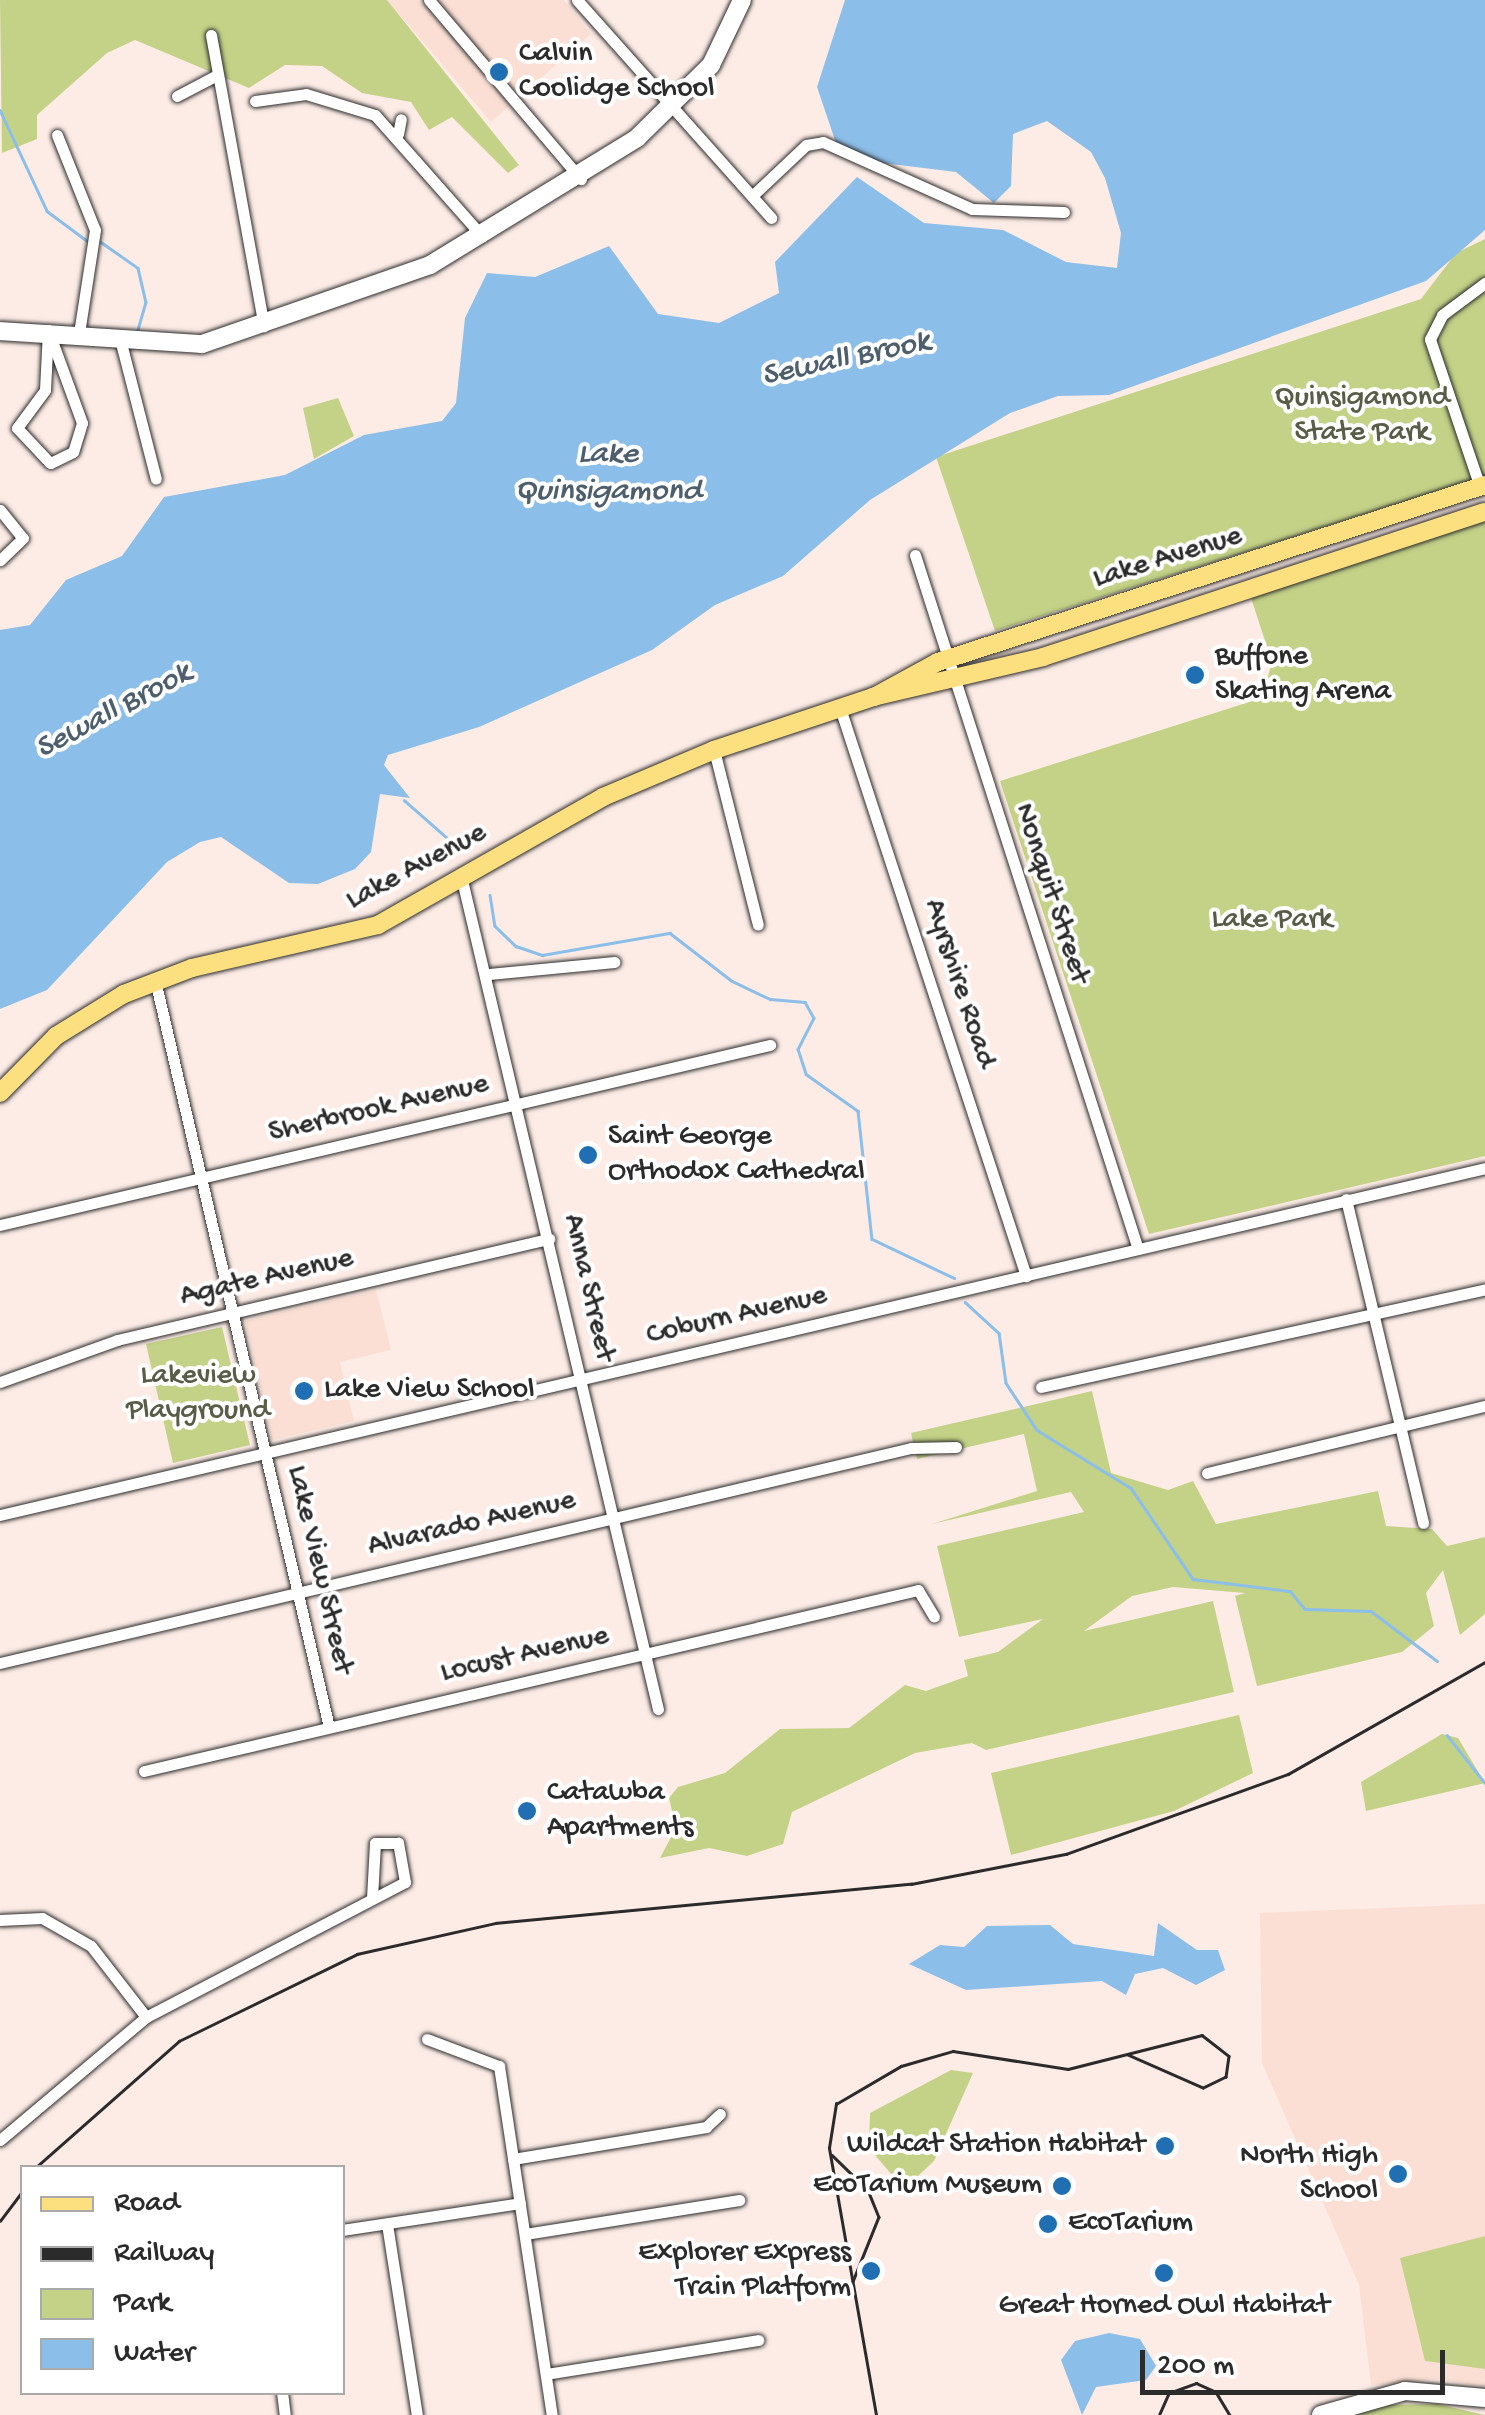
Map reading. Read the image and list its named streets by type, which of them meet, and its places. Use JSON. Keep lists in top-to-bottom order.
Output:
{
  "streets": {
    "main road": ["Lake Avenue"],
    "street": [
      "Nonquit Street",
      "Ayrshire Road",
      "Sherbrook Avenue",
      "Agate Avenue",
      "Anna Street",
      "Coburn Avenue",
      "Alvarado Avenue",
      "Lake View Street",
      "Locust Avenue"
    ]
  },
  "crossings": [
    ["Lake Avenue", "Nonquit Street"],
    ["Lake Avenue", "Ayrshire Road"],
    ["Lake Avenue", "Anna Street"],
    ["Nonquit Street", "Coburn Avenue"],
    ["Ayrshire Road", "Coburn Avenue"],
    ["Sherbrook Avenue", "Anna Street"],
    ["Sherbrook Avenue", "Lake View Street"],
    ["Agate Avenue", "Anna Street"],
    ["Agate Avenue", "Lake View Street"],
    ["Anna Street", "Coburn Avenue"],
    ["Anna Street", "Alvarado Avenue"],
    ["Anna Street", "Locust Avenue"],
    ["Coburn Avenue", "Lake View Street"],
    ["Alvarado Avenue", "Lake View Street"],
    ["Lake View Street", "Locust Avenue"]
  ],
  "water": ["Sewall Brook", "Lake Quinsigamond"],
  "parks": ["Quinsigamond State Park", "Lake Park", "Lakeview Playground"],
  "places": [
    "Calvin Coolidge School",
    "Buffone Skating Arena",
    "Saint George Orthodox Cathedral",
    "Lake View School",
    "Catawba Apartments",
    "Wildcat Station Habitat",
    "North High School",
    "EcoTarium Museum",
    "EcoTarium",
    "Explorer Express Train Platform",
    "Great Horned Owl Habitat"
  ],
  "legend": [
    "Road",
    "Railway",
    "Park",
    "Water"
  ],
  "scale_bar": "200 m"
}
